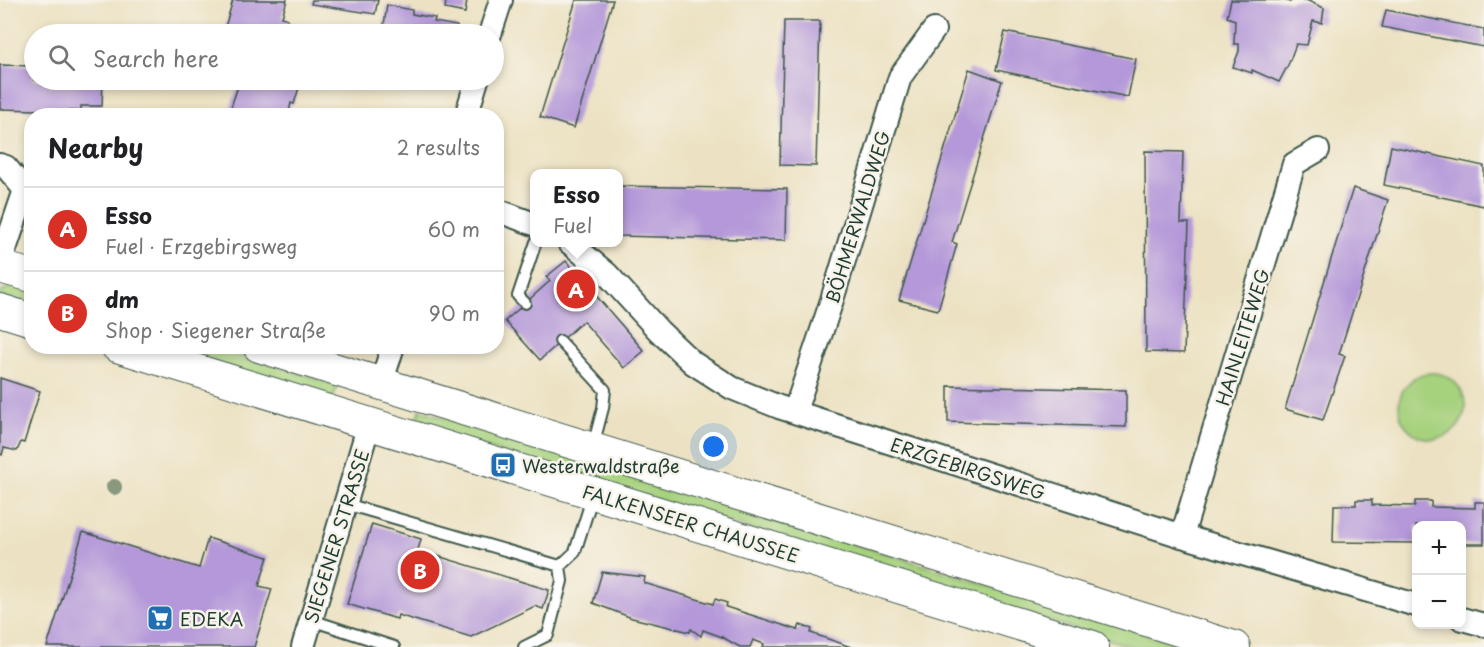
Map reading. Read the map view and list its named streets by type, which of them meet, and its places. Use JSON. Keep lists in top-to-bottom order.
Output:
{
  "streets": {
    "main road": ["FALKENSEER CHAUSSEE"],
    "street": [
      "BÖHMERWALDWEG",
      "HAINLEITEWEG",
      "ERZGEBIRGSWEG",
      "SIEGENER STRASSE"
    ]
  },
  "crossings": [
    ["BÖHMERWALDWEG", "ERZGEBIRGSWEG"],
    ["HAINLEITEWEG", "ERZGEBIRGSWEG"],
    ["FALKENSEER CHAUSSEE", "SIEGENER STRASSE"]
  ],
  "places": {
    "bus stop": ["Westerwaldstraße"],
    "supermarket": ["EDEKA"]
  },
  "page": {
    "search": "Search here",
    "heading": ["Nearby", "2 results"],
    "popup": ["Esso", "Fuel"],
    "list": [
      {
        "mark": "A",
        "name": "Esso",
        "note": "Fuel · Erzgebirgsweg",
        "value": "60 m"
      },
      {
        "mark": "B",
        "name": "dm",
        "note": "Shop · Siegener Straße",
        "value": "90 m"
      }
    ],
    "pins": ["A", "B"],
    "map_buttons": ["+", "−"]
  }
}
